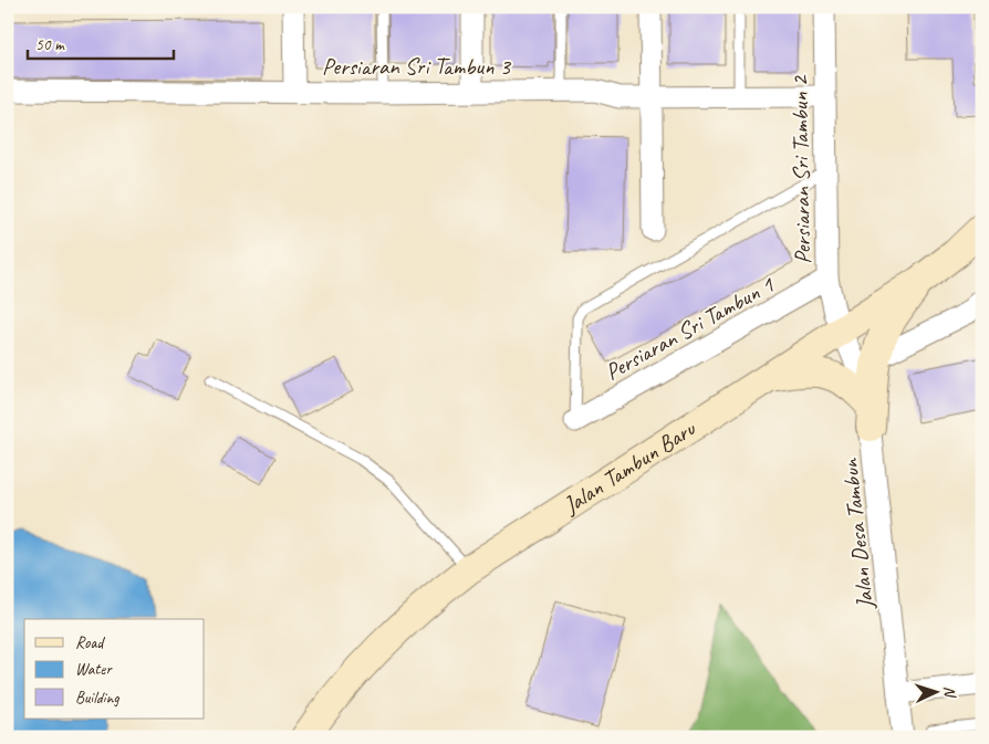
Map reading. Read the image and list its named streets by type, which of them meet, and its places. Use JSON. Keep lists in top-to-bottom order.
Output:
{
  "streets": {
    "main road": ["Jalan Tambun Baru"],
    "street": [
      "Persiaran Sri Tambun 3",
      "Persiaran Sri Tambun 2",
      "Persiaran Sri Tambun 1",
      "Jalan Desa Tambun"
    ]
  },
  "crossings": [
    ["Persiaran Sri Tambun 3", "Persiaran Sri Tambun 2"],
    ["Persiaran Sri Tambun 2", "Persiaran Sri Tambun 1"],
    ["Persiaran Sri Tambun 2", "Jalan Tambun Baru"],
    ["Persiaran Sri Tambun 2", "Jalan Desa Tambun"],
    ["Jalan Tambun Baru", "Jalan Desa Tambun"]
  ],
  "legend": ["Road", "Water", "Building"],
  "scale_bar": "50 m",
  "north": "right"
}
